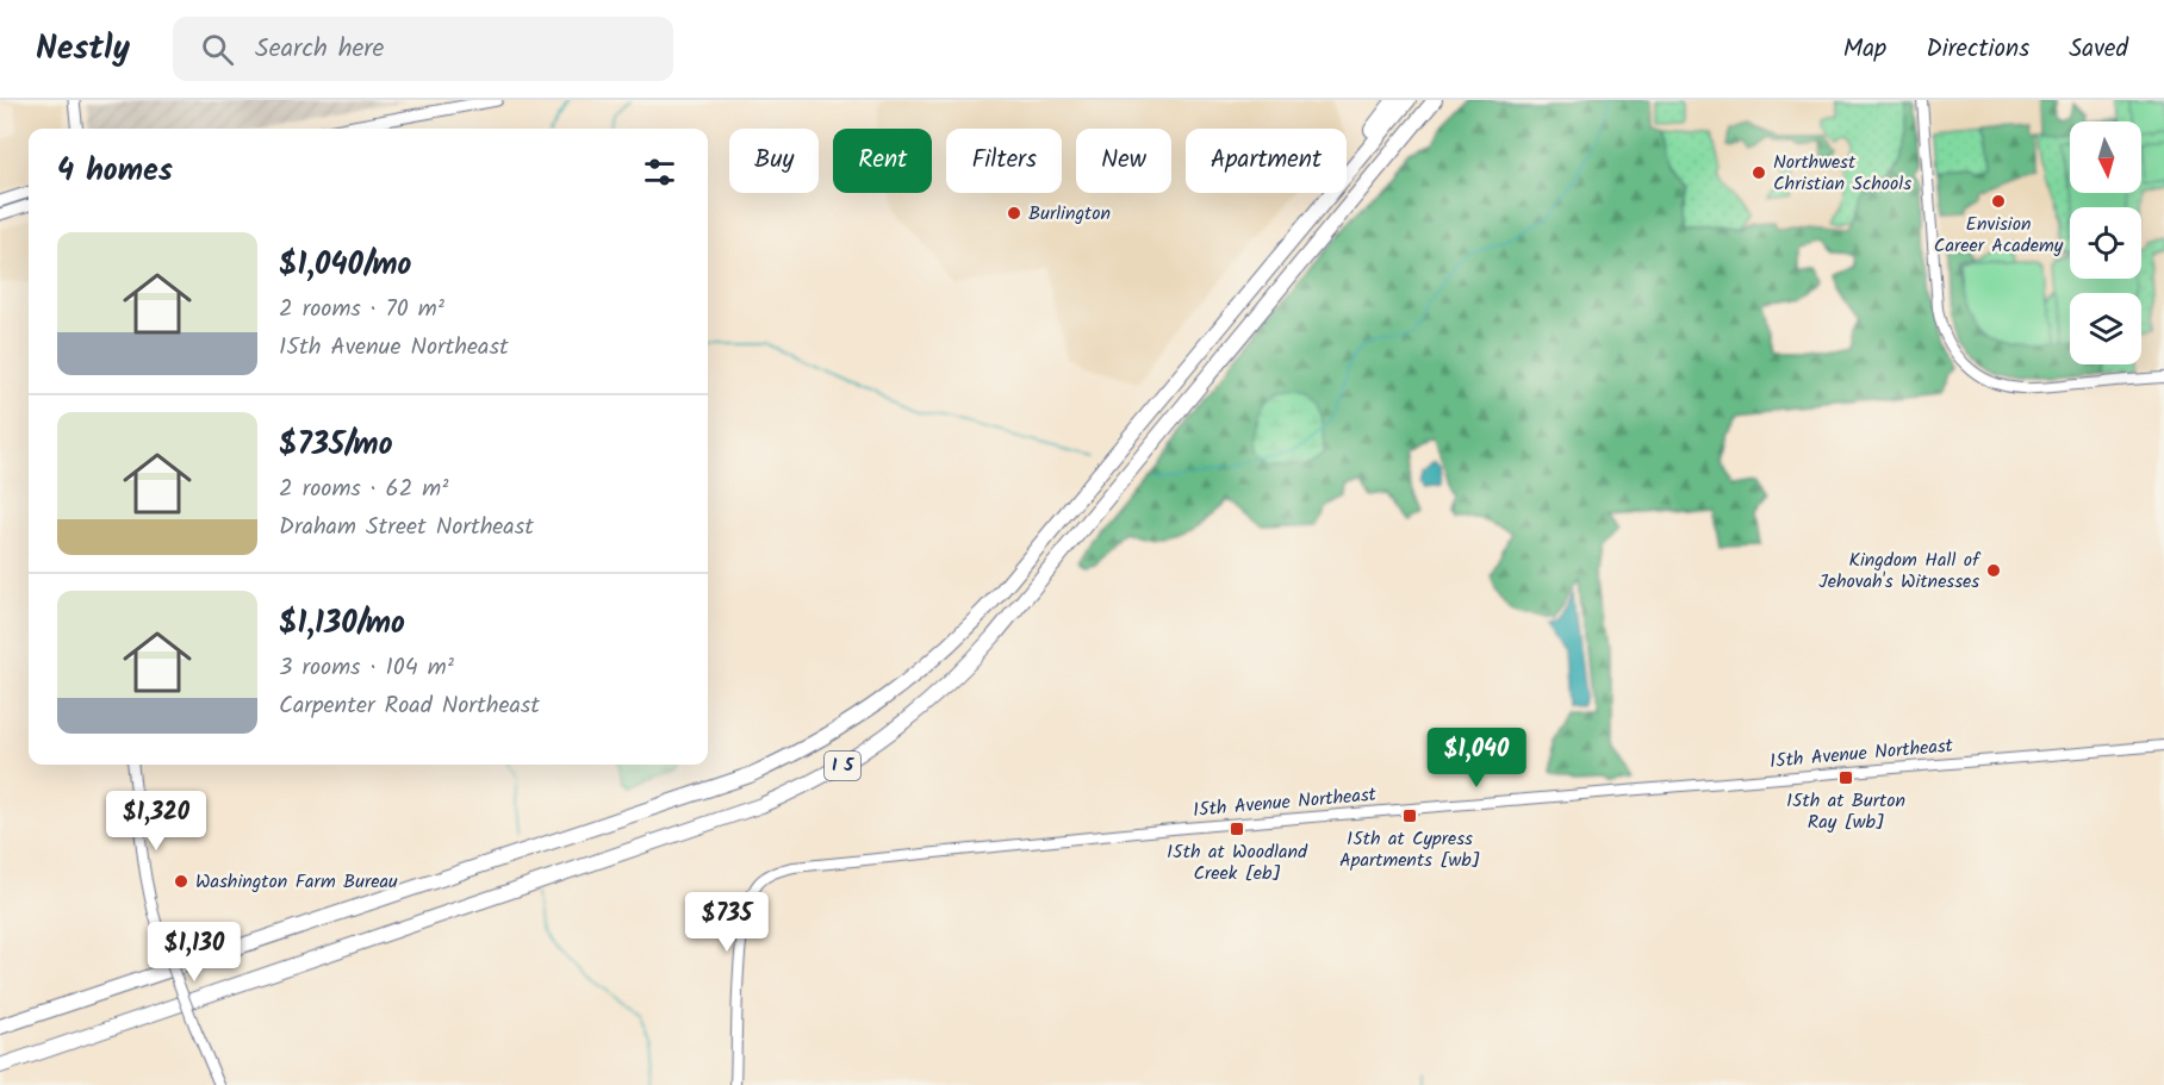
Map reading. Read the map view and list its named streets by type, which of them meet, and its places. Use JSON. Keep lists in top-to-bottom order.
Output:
{
  "streets": {
    "highway": ["I 5"],
    "street": ["15th Avenue Northeast"]
  },
  "places": {
    "other": [
      "Northwest Christian Schools",
      "Envision Career Academy",
      "Burlington",
      "Kingdom Hall of Jehovah's Witnesses",
      "Washington Farm Bureau"
    ],
    "transit": ["15th at Burton Ray [wb]", "15th at Cypress Apartments [wb]", "15th at Woodland Creek [eb]"]
  },
  "north": "bottom",
  "page": {
    "header": "Nestly",
    "search": "Search here",
    "nav": ["Map", "Directions", "Saved"],
    "chip": [
      "Buy",
      "Rent",
      "Filters",
      "New",
      "Apartment"
    ],
    "heading": "4 homes",
    "list": [
      {
        "name": "$1,040/mo",
        "note": "2 rooms · 70 m² · 15th Avenue Northeast"
      },
      {
        "name": "$735/mo",
        "note": "2 rooms · 62 m² · Draham Street Northeast"
      },
      {
        "name": "$1,130/mo",
        "note": "3 rooms · 104 m² · Carpenter Road Northeast"
      }
    ],
    "price": [
      "$1,040",
      "$1,320",
      "$735",
      "$1,130"
    ]
  }
}
